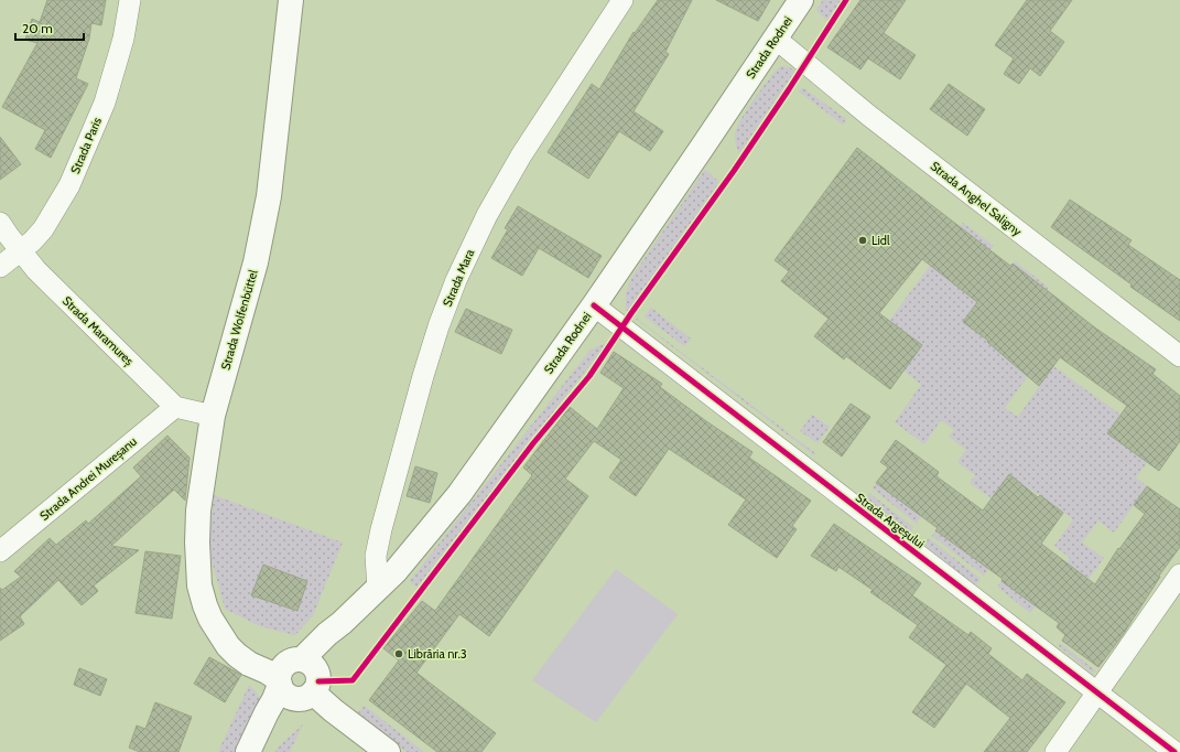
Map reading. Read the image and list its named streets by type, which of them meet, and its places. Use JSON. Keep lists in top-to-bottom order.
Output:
{
  "streets": {
    "main road": ["Strada Rodnei", "Strada Wolfenbüttel"],
    "street": [
      "Strada Paris",
      "Strada Anghel Saligny",
      "Strada Mara",
      "Strada Maramureș",
      "Strada Andrei Mureșanu",
      "Strada Argeșului"
    ]
  },
  "crossings": [
    ["Strada Rodnei", "Strada Anghel Saligny"],
    ["Strada Rodnei", "Strada Mara"],
    ["Strada Rodnei", "Strada Wolfenbüttel"],
    ["Strada Rodnei", "Strada Argeșului"],
    ["Strada Paris", "Strada Maramureș"],
    ["Strada Maramureș", "Strada Andrei Mureșanu"]
  ],
  "places": ["Lidl", "Librăria nr.3"],
  "scale_bar": "20 m"
}
